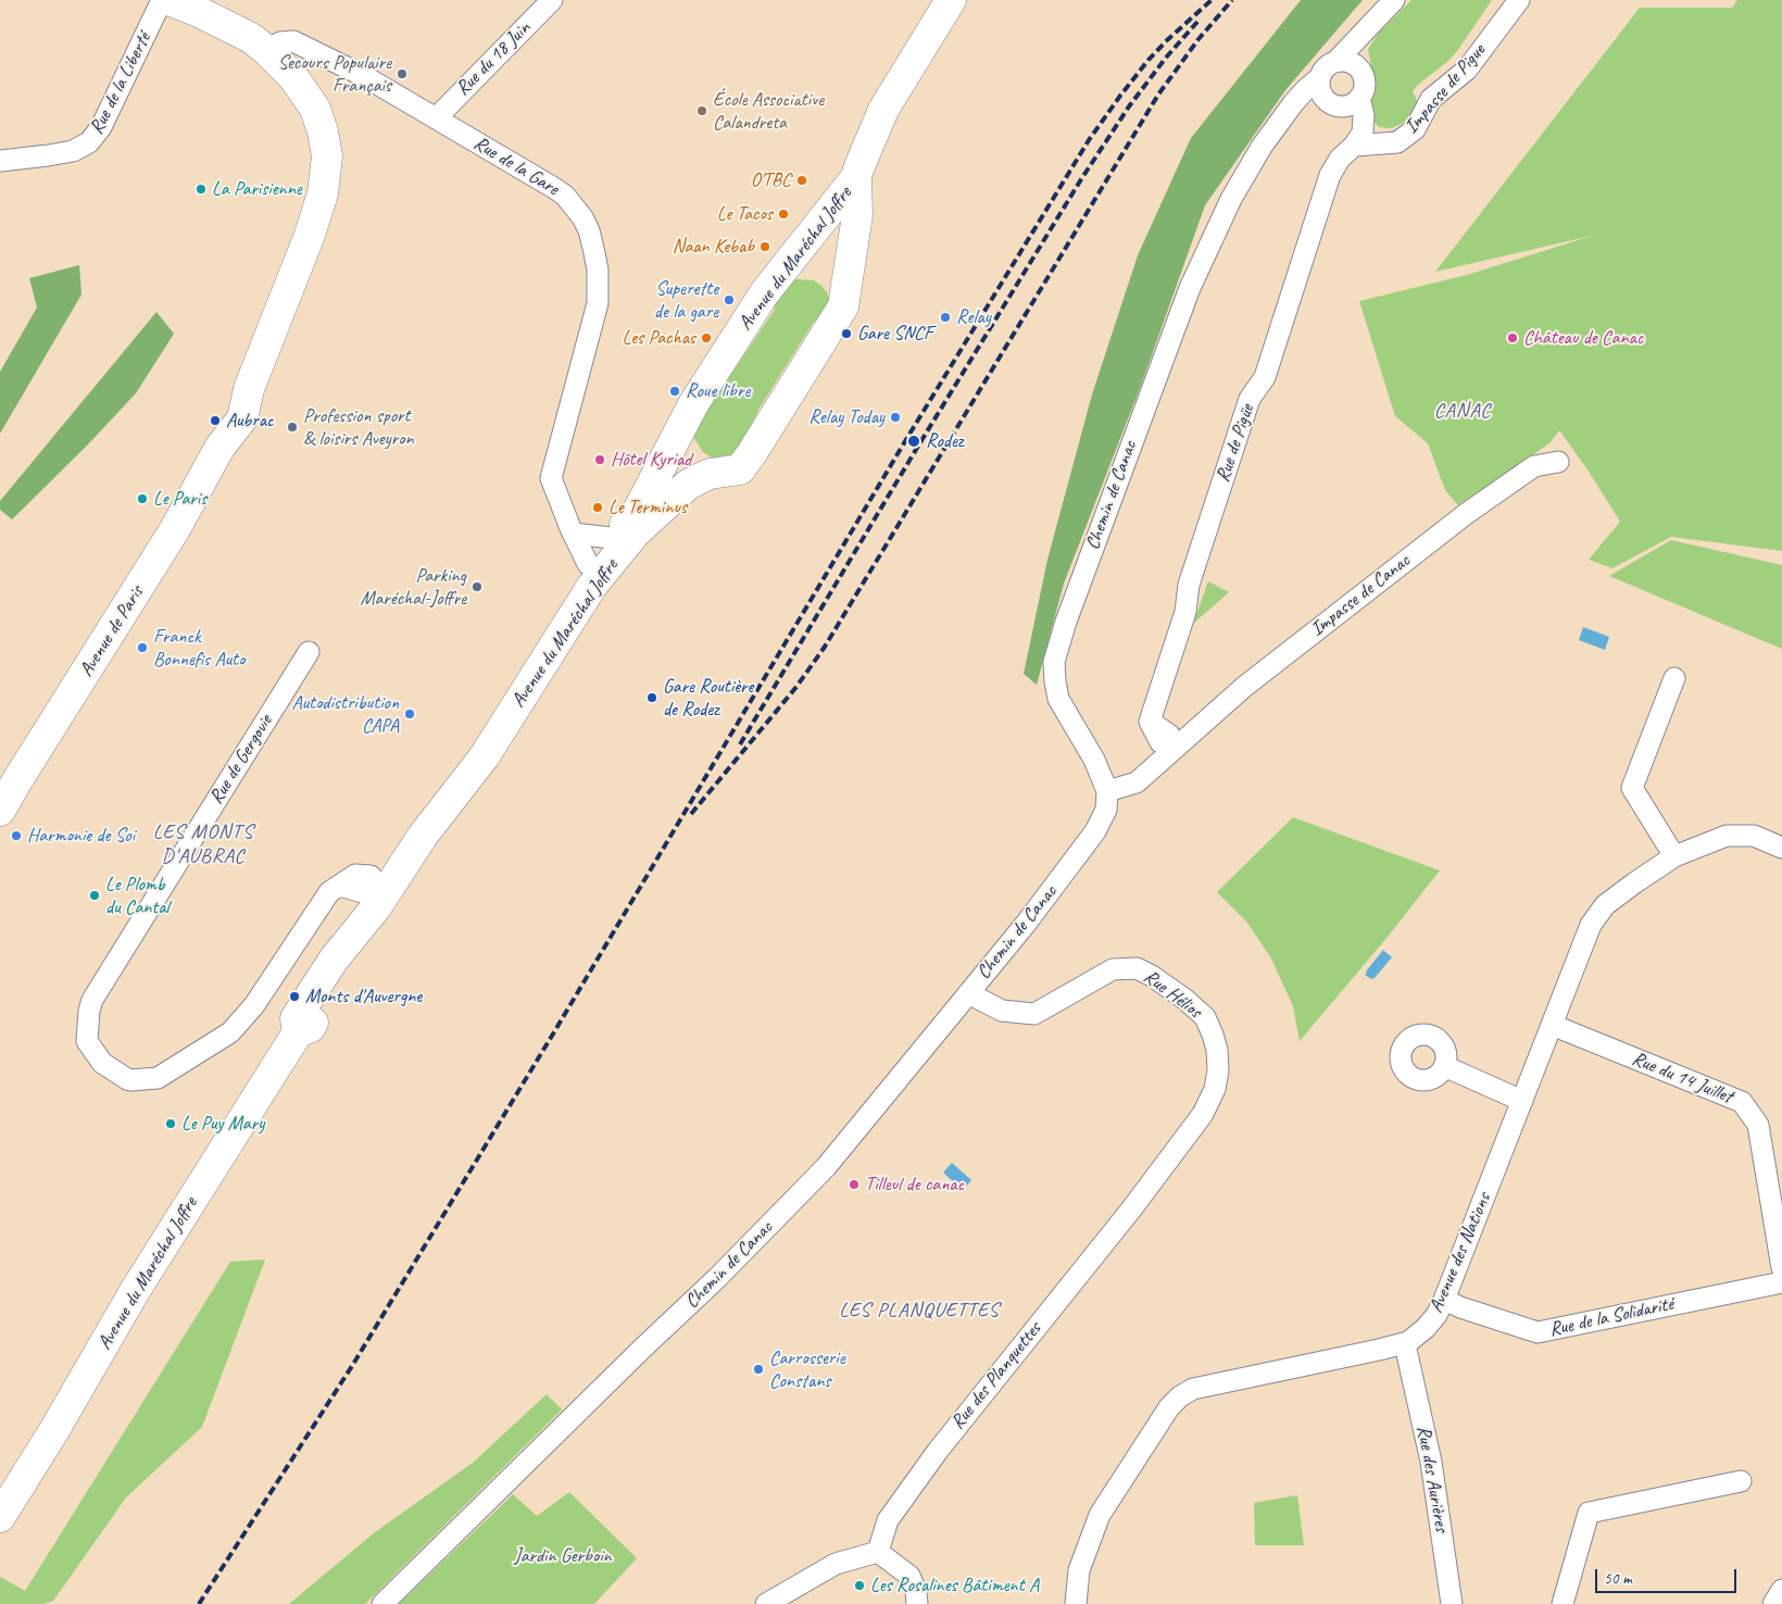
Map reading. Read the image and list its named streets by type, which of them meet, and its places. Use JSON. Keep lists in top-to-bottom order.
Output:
{
  "streets": {
    "main road": ["Avenue du Maréchal Joffre", "Avenue de Paris"],
    "street": [
      "Rue du 18 Juin",
      "Rue de la Liberté",
      "Impasse de Pigue",
      "Rue de la Gare",
      "Rue de Pigüe",
      "Chemin de Canac",
      "Impasse de Canac",
      "Rue de Gergovie",
      "Rue Hélios",
      "Rue du 14 Juillet",
      "Avenue des Nations",
      "Rue de la Solidarité",
      "Rue des Planquettes",
      "Rue des Aurières"
    ]
  },
  "crossings": [
    ["Rue du 18 Juin", "Rue de la Gare"],
    ["Impasse de Pigue", "Rue de Pigüe"],
    ["Rue de la Gare", "Avenue du Maréchal Joffre"],
    ["Rue de la Gare", "Avenue de Paris"],
    ["Avenue du Maréchal Joffre", "Rue de Gergovie"],
    ["Rue de Pigüe", "Impasse de Canac"],
    ["Chemin de Canac", "Rue Hélios"],
    ["Rue Hélios", "Rue des Planquettes"],
    ["Rue du 14 Juillet", "Avenue des Nations"],
    ["Avenue des Nations", "Rue de la Solidarité"]
  ],
  "districts": ["CANAC", "LES MONTS D'AUBRAC", "LES PLANQUETTES"],
  "parks": ["Jardin Gerboin"],
  "places": [
    "Secours Populaire Français",
    "École Associative Calandreta",
    "O'TBC",
    "La Parisienne",
    "Le Tacos",
    "Naan Kebab",
    "Superette de la gare",
    "Relay",
    "Gare SNCF",
    "Les Pachas",
    "Château de Canac",
    "Roue libre",
    "Relay Today",
    "Aubrac",
    "Profession sport & loisirs Aveyron",
    "Rodez",
    "Hôtel Kyriad",
    "Le Paris",
    "Le Terminus",
    "Parking Maréchal-Joffre",
    "Franck Bonnefis Auto",
    "Gare Routière de Rodez",
    "Autodistribution CAPA",
    "Harmonie de Soi",
    "Le Plomb du Cantal",
    "Monts d'Auvergne",
    "Le Puy Mary",
    "Tilleul de canac",
    "Carrosserie Constans",
    "Les Rosalines Bâtiment A"
  ],
  "scale_bar": "50 m"
}
